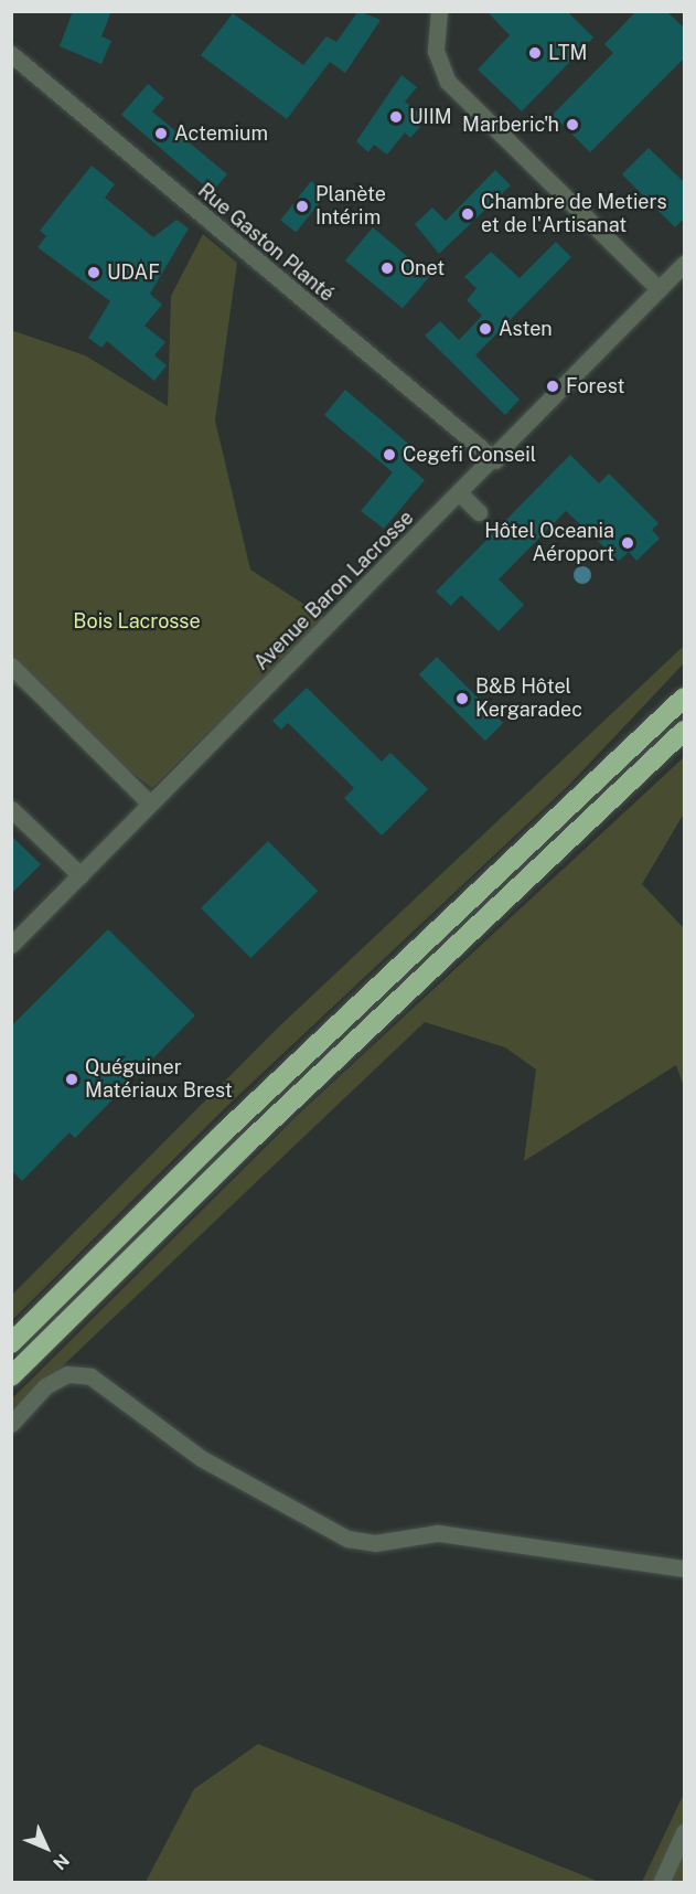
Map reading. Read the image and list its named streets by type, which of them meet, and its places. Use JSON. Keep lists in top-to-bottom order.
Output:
{
  "streets": {
    "street": ["Rue Gaston Planté", "Avenue Baron Lacrosse"]
  },
  "crossings": [
    ["Rue Gaston Planté", "Avenue Baron Lacrosse"]
  ],
  "parks": ["Bois Lacrosse"],
  "places": [
    "LTM",
    "UIIM",
    "Marberic'h",
    "Actemium",
    "Planète Intérim",
    "Chambre de Metiers et de l'Artisanat",
    "Onet",
    "UDAF",
    "Asten",
    "Forest",
    "Cegefi Conseil",
    "Hôtel Oceania Aéroport",
    "B&B Hôtel Kergaradec",
    "Quéguiner Matériaux Brest"
  ],
  "north": "bottom right"
}
